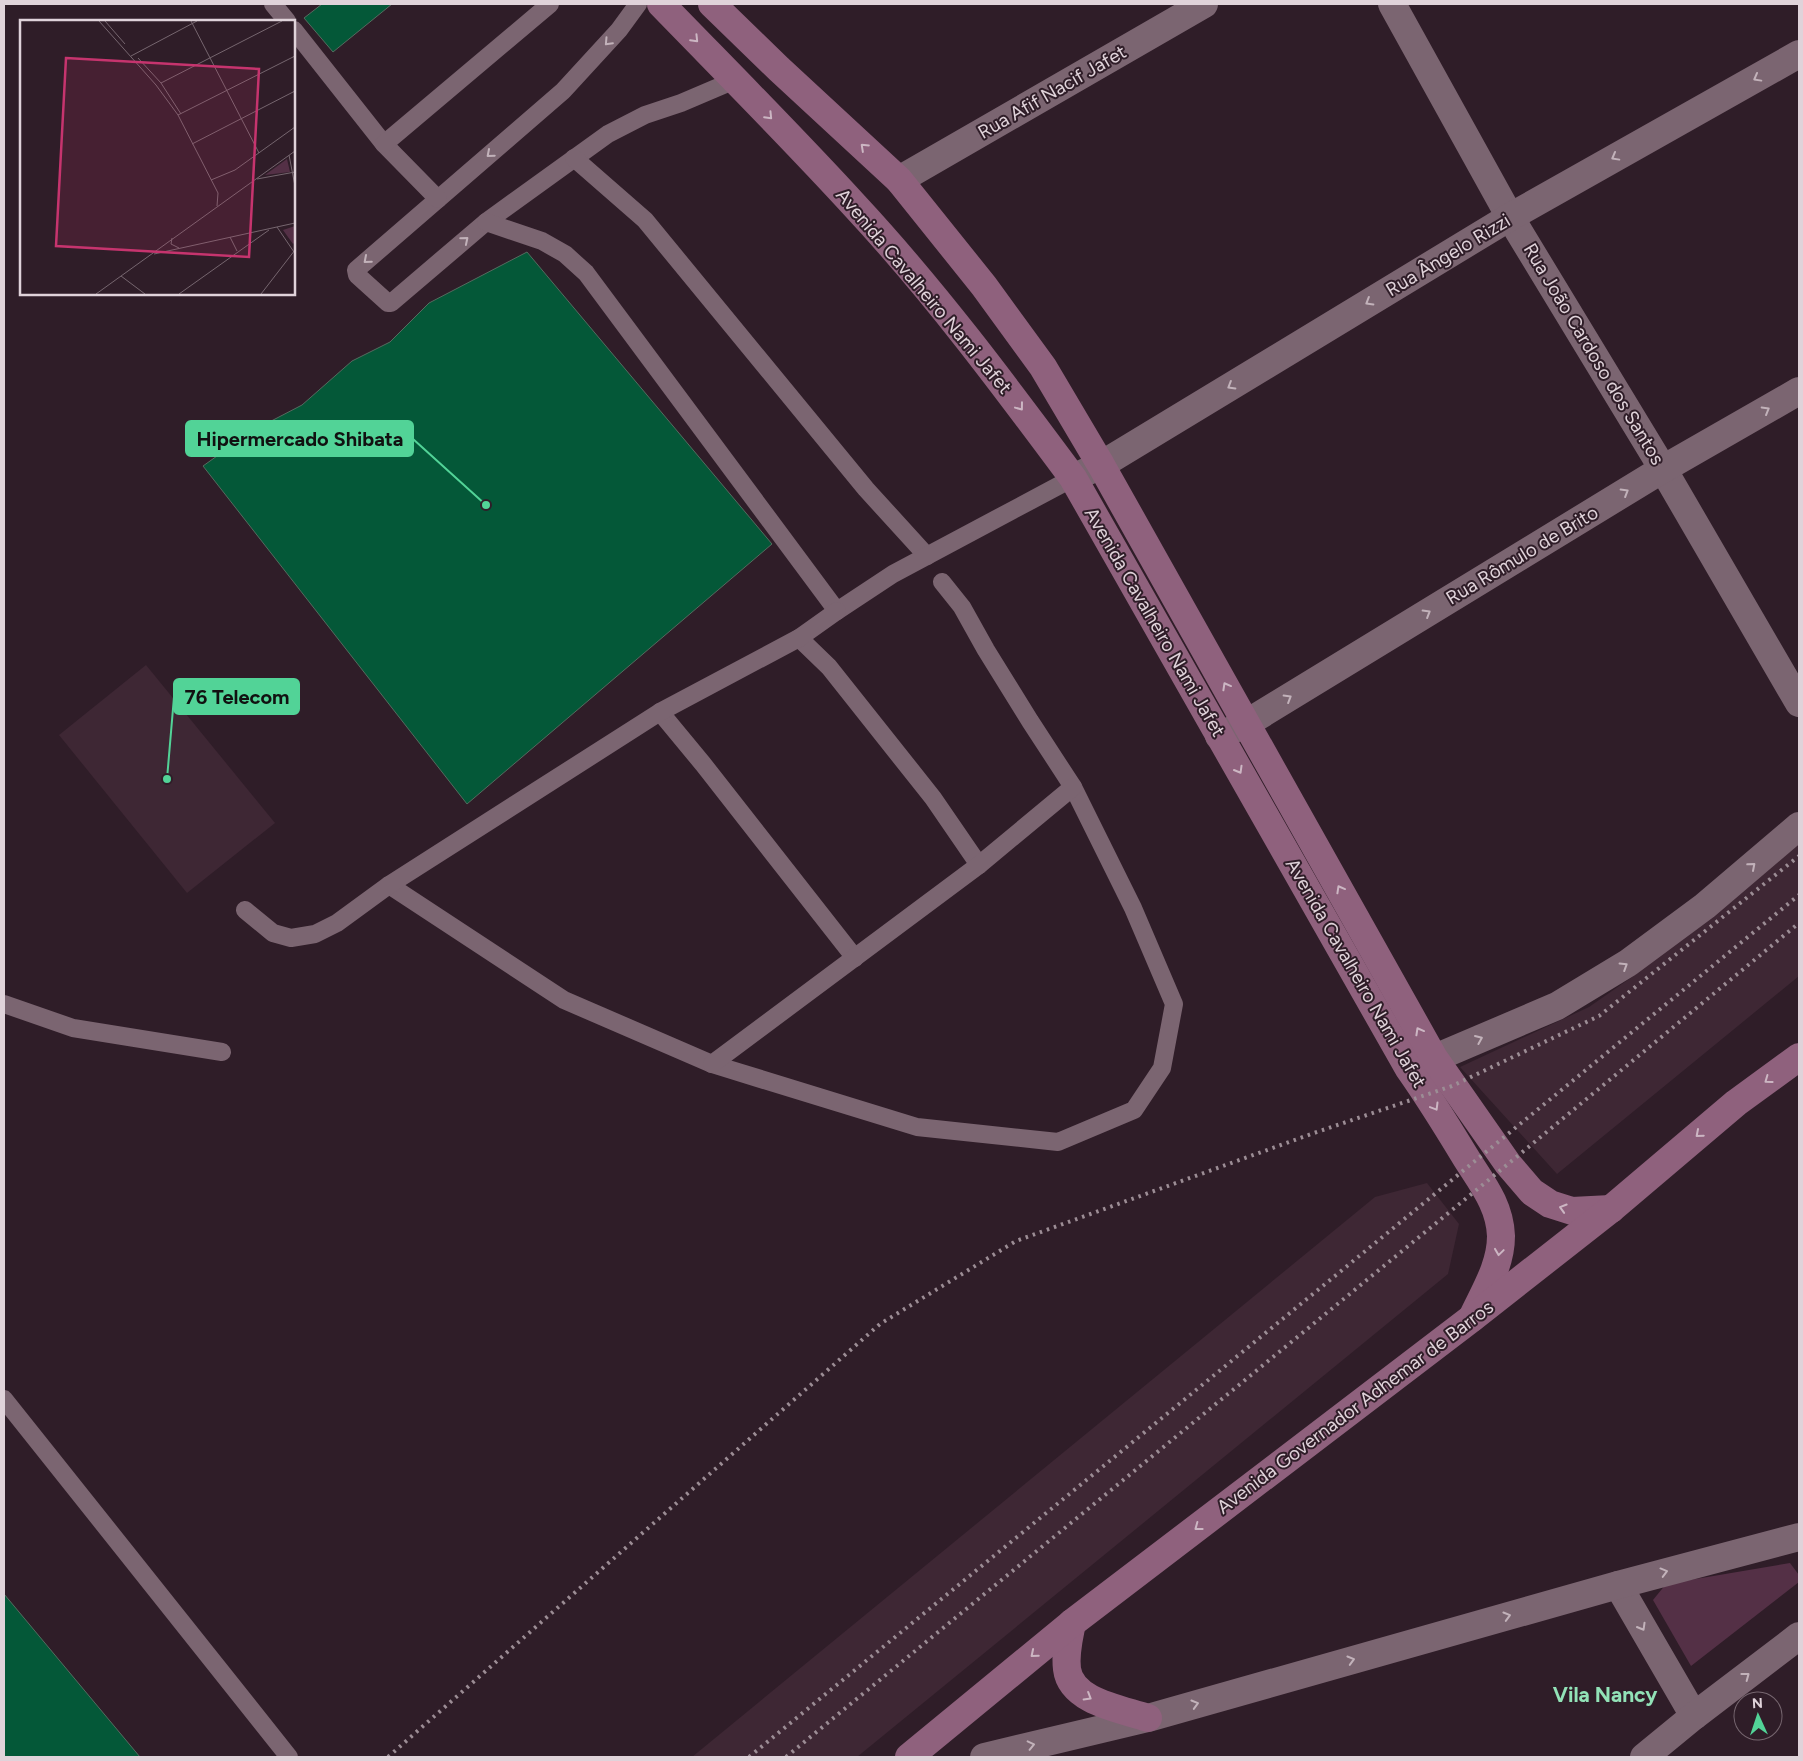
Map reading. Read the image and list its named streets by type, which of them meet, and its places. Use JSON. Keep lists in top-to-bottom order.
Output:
{
  "streets": {
    "main road": ["Avenida Cavalheiro Nami Jafet", "Avenida Governador Adhemar de Barros"],
    "street": [
      "Rua Afif Nacif Jafet",
      "Rua Ângelo Rizzi",
      "Rua João Cardoso dos Santos",
      "Rua Rômulo de Brito"
    ]
  },
  "crossings": [
    ["Rua Afif Nacif Jafet", "Avenida Cavalheiro Nami Jafet"],
    ["Rua Ângelo Rizzi", "Avenida Cavalheiro Nami Jafet"],
    ["Rua Ângelo Rizzi", "Rua João Cardoso dos Santos"],
    ["Avenida Cavalheiro Nami Jafet", "Rua Rômulo de Brito"],
    ["Avenida Cavalheiro Nami Jafet", "Avenida Governador Adhemar de Barros"],
    ["Rua João Cardoso dos Santos", "Rua Rômulo de Brito"]
  ],
  "one_way": ["Rua Ângelo Rizzi", "Rua Rômulo de Brito", "Avenida Governador Adhemar de Barros"],
  "districts": ["Vila Nancy"],
  "places": ["Hipermercado Shibata", "76 Telecom"],
  "north": "top"
}
